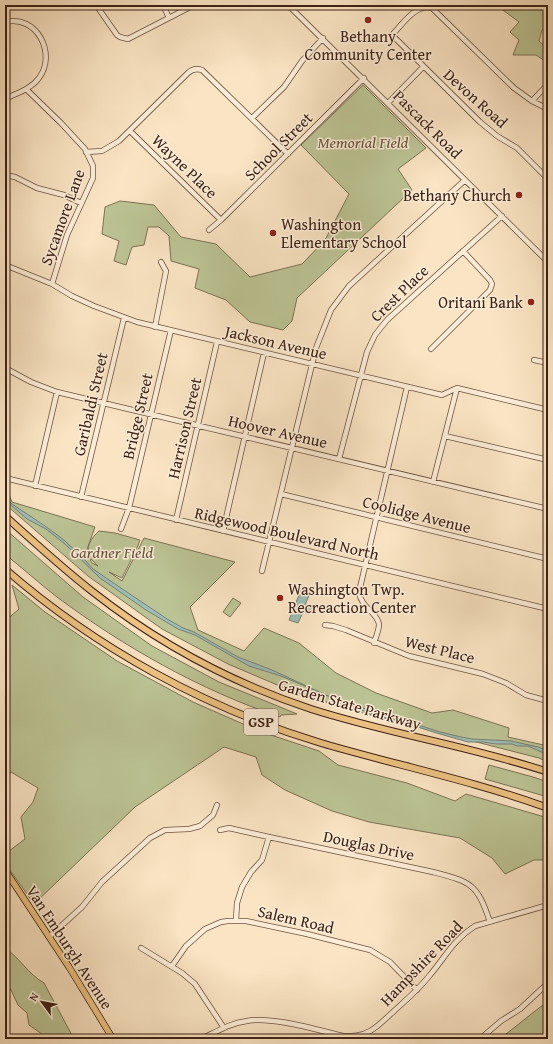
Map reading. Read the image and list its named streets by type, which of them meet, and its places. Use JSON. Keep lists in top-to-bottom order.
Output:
{
  "streets": {
    "highway": ["Garden State Parkway", "GSP"],
    "main road": ["Van Emburgh Avenue"],
    "street": [
      "Devon Road",
      "Pascack Road",
      "School Street",
      "Wayne Place",
      "Sycamore Lane",
      "Crest Place",
      "Jackson Avenue",
      "Garibaldi Street",
      "Bridge Street",
      "Harrison Street",
      "Hoover Avenue",
      "Coolidge Avenue",
      "Ridgewood Boulevard North",
      "West Place",
      "Douglas Drive",
      "Salem Road",
      "Hampshire Road"
    ]
  },
  "crossings": [
    ["Pascack Road", "School Street"],
    ["Pascack Road", "Crest Place"],
    ["School Street", "Wayne Place"],
    ["Sycamore Lane", "Jackson Avenue"],
    ["Crest Place", "Jackson Avenue"],
    ["Crest Place", "Hoover Avenue"],
    ["Jackson Avenue", "Garibaldi Street"],
    ["Jackson Avenue", "Bridge Street"],
    ["Jackson Avenue", "Harrison Street"],
    ["Garibaldi Street", "Hoover Avenue"],
    ["Garibaldi Street", "Ridgewood Boulevard North"],
    ["Bridge Street", "Hoover Avenue"],
    ["Bridge Street", "Ridgewood Boulevard North"],
    ["Harrison Street", "Hoover Avenue"],
    ["Harrison Street", "Ridgewood Boulevard North"],
    ["Douglas Drive", "Hampshire Road"],
    ["Salem Road", "Hampshire Road"]
  ],
  "parks": ["Memorial Field", "Gardner Field"],
  "places": [
    "Bethany Community Center",
    "Bethany Church",
    "Washington Elementary School",
    "Oritani Bank",
    "Washington Twp. Recreaction Center"
  ],
  "north": "top left"
}
